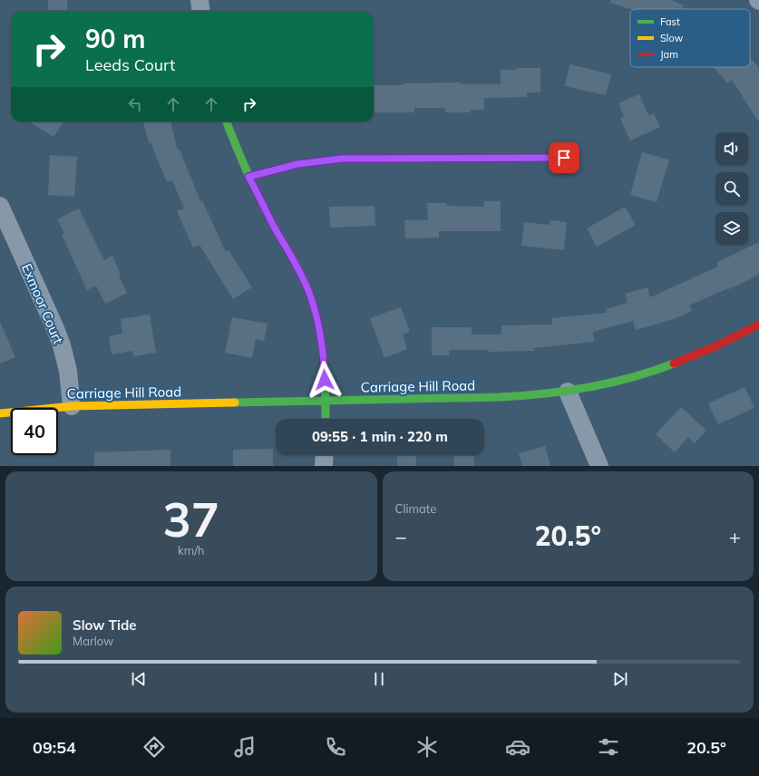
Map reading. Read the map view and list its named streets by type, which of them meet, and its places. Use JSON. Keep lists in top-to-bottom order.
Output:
{
  "streets": {
    "street": ["Exmoor Court", "Carriage Hill Road"]
  },
  "crossings": [
    ["Exmoor Court", "Carriage Hill Road"]
  ],
  "legend": ["Fast", "Slow", "Jam"],
  "page": {
    "turn": ["90 m", "Leeds Court"],
    "limit": "40",
    "trip": "09:55 · 1 min · 220 m",
    "tile": [
      ["37", "km/h"],
      "Climate"
    ],
    "heat": ["−", "20.5°", "+"],
    "song": ["Slow Tide", "Marlow"],
    "tabs": ["09:54", "20.5°"]
  }
}
